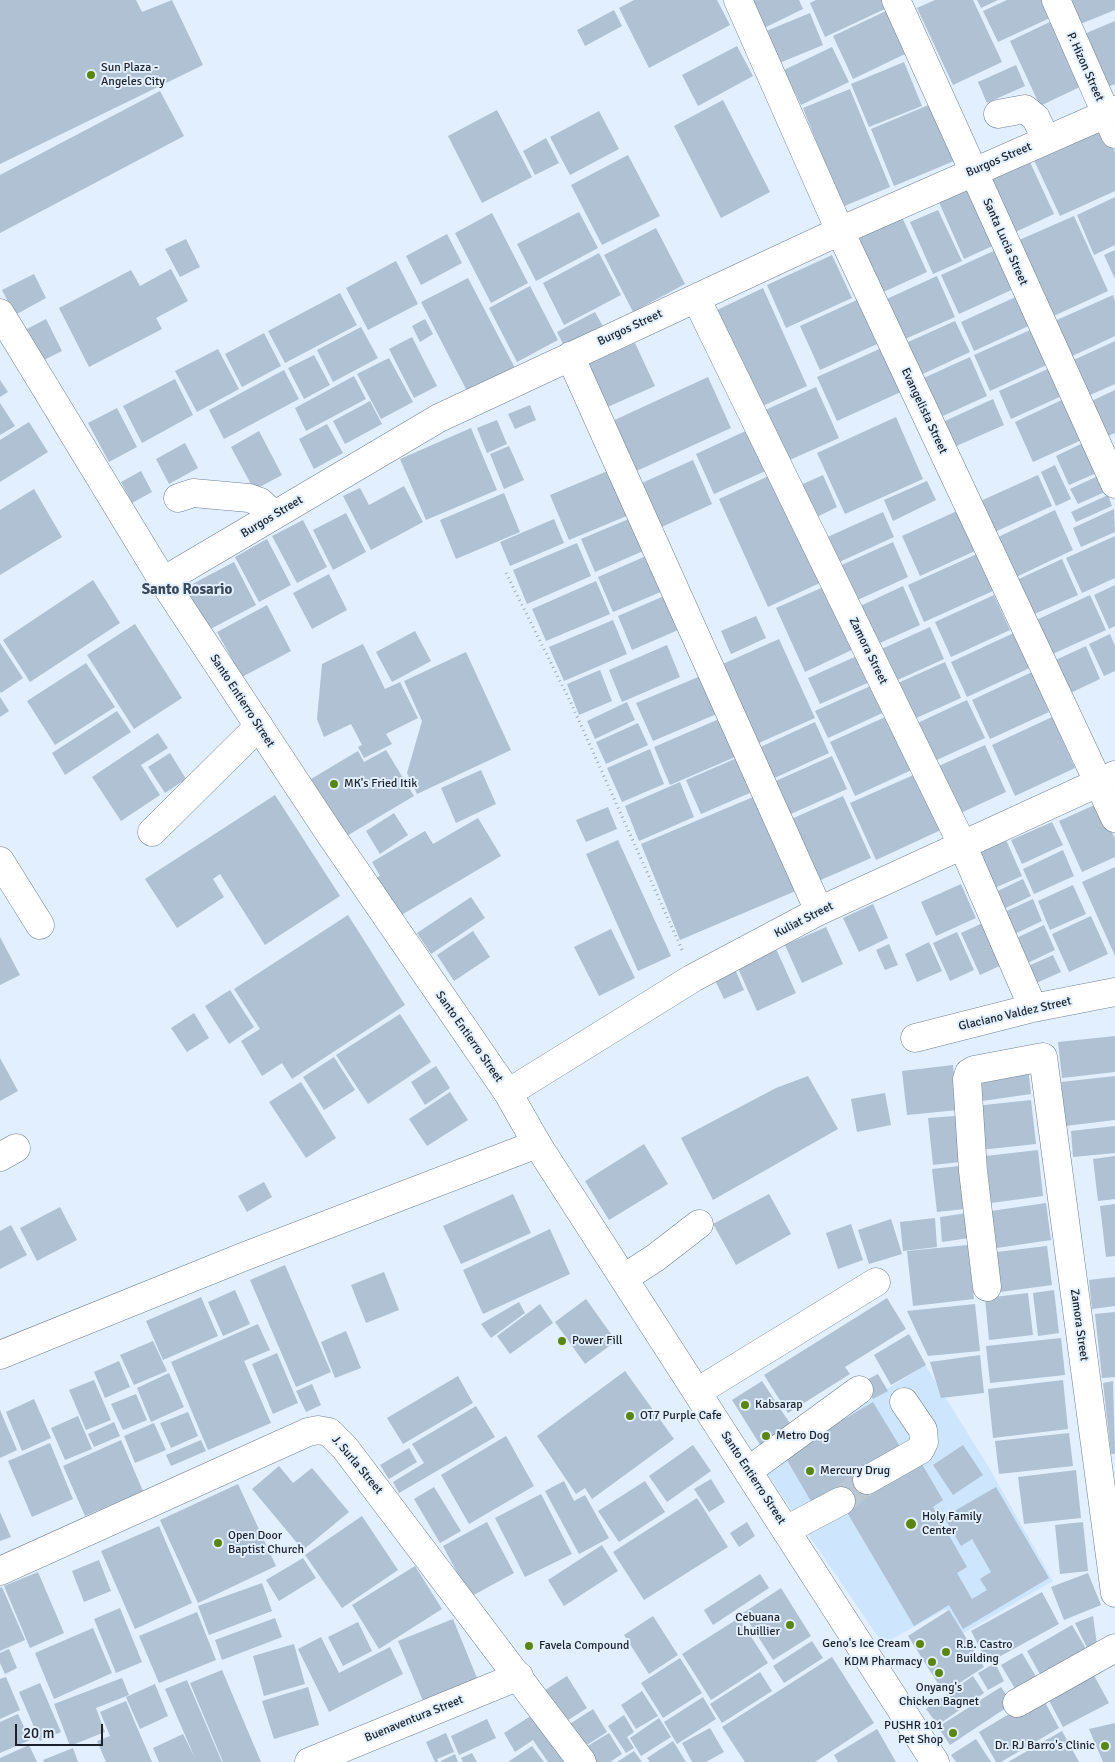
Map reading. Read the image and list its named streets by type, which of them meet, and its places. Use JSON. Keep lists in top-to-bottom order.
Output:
{
  "streets": {
    "street": [
      "P. Hizon Street",
      "Burgos Street",
      "Santa Lucia Street",
      "Evangelista Street",
      "Zamora Street",
      "Santo Entierro Street",
      "Kuliat Street",
      "Glaciano Valdez Street",
      "J. Surla Street",
      "Buenaventura Street"
    ]
  },
  "crossings": [
    ["P. Hizon Street", "Burgos Street"],
    ["Burgos Street", "Santa Lucia Street"],
    ["Burgos Street", "Evangelista Street"],
    ["Burgos Street", "Zamora Street"],
    ["Burgos Street", "Santo Entierro Street"],
    ["Evangelista Street", "Kuliat Street"],
    ["Zamora Street", "Kuliat Street"],
    ["Zamora Street", "Glaciano Valdez Street"],
    ["Santo Entierro Street", "Kuliat Street"],
    ["J. Surla Street", "Buenaventura Street"]
  ],
  "districts": ["Santo Rosario"],
  "places": [
    "Sun Plaza - Angeles City",
    "MK's Fried Itik",
    "Power Fill",
    "Kabsarap",
    "OT7 Purple Cafe",
    "Metro Dog",
    "Mercury Drug",
    "Holy Family Center",
    "Open Door Baptist Church",
    "Cebuana Lhuillier",
    "Geno's Ice Cream",
    "Favela Compound",
    "R.B. Castro Building",
    "KDM Pharmacy",
    "Onyang's Chicken Bagnet",
    "PUSHR 101 Pet Shop",
    "Dr. RJ Barro's Clinic"
  ],
  "scale_bar": "20 m"
}
